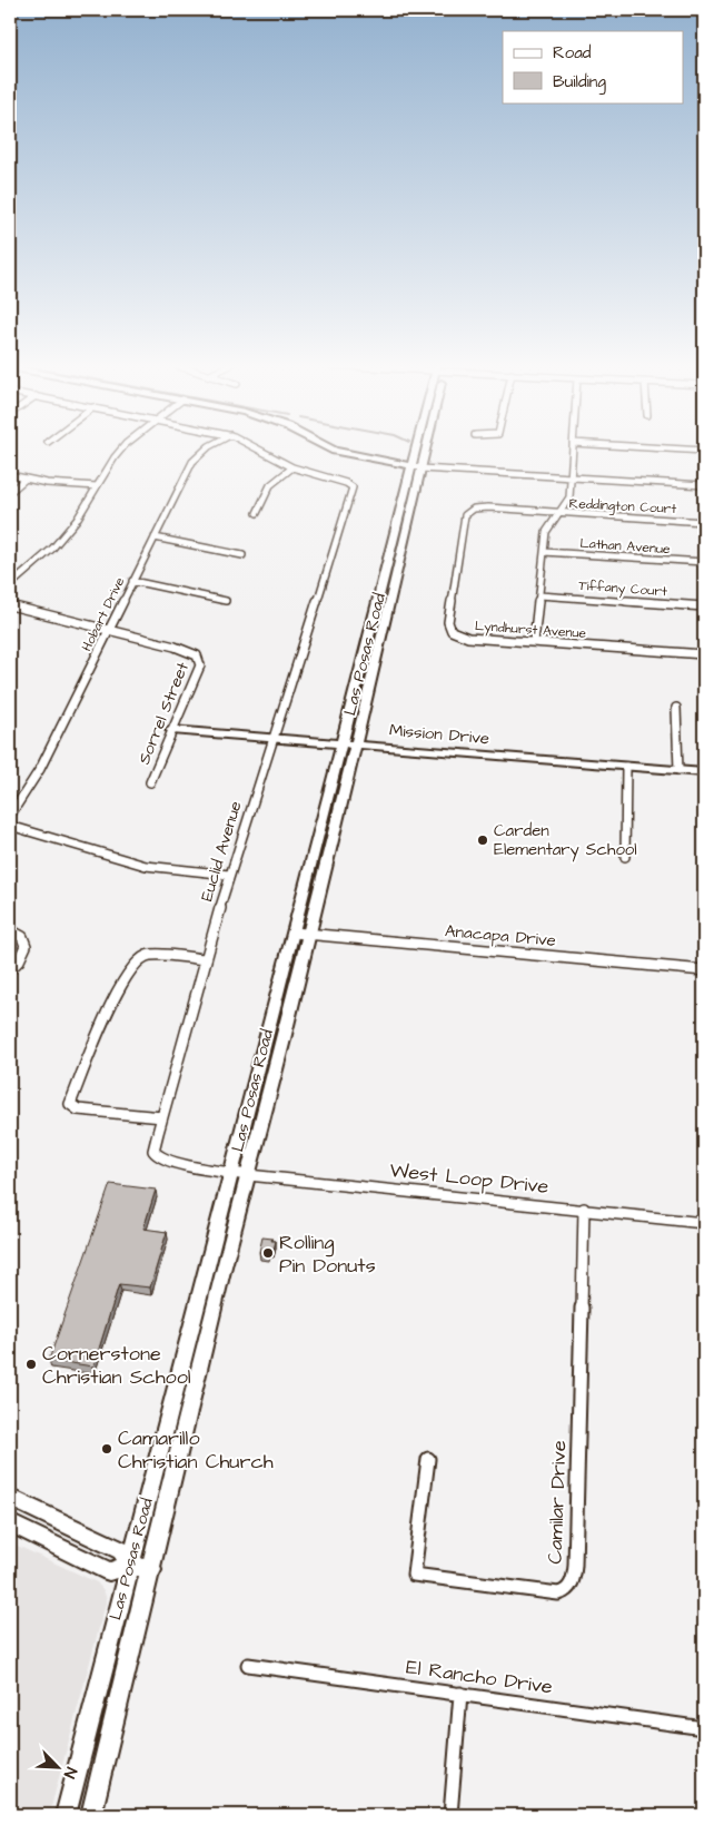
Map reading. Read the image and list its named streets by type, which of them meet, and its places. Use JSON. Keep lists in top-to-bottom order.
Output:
{
  "streets": {
    "main road": ["Las Posas Road", "Mission Drive"],
    "street": [
      "Reddington Court",
      "Lathan Avenue",
      "Tiffany Court",
      "Hobart Drive",
      "Lyndhurst Avenue",
      "Sorrel Street",
      "Euclid Avenue",
      "Anacapa Drive",
      "West Loop Drive",
      "Camilar Drive",
      "El Rancho Drive"
    ]
  },
  "crossings": [
    ["Reddington Court", "Lyndhurst Avenue"],
    ["Hobart Drive", "Sorrel Street"],
    ["Las Posas Road", "Mission Drive"],
    ["Las Posas Road", "Euclid Avenue"],
    ["Las Posas Road", "Anacapa Drive"],
    ["Las Posas Road", "West Loop Drive"],
    ["Sorrel Street", "Mission Drive"],
    ["Mission Drive", "Euclid Avenue"],
    ["Euclid Avenue", "West Loop Drive"],
    ["West Loop Drive", "Camilar Drive"]
  ],
  "places": [
    "Carden Elementary School",
    "Rolling Pin Donuts",
    "Cornerstone Christian School",
    "Camarillo Christian Church"
  ],
  "legend": ["Road", "Building"],
  "north": "bottom right"
}
